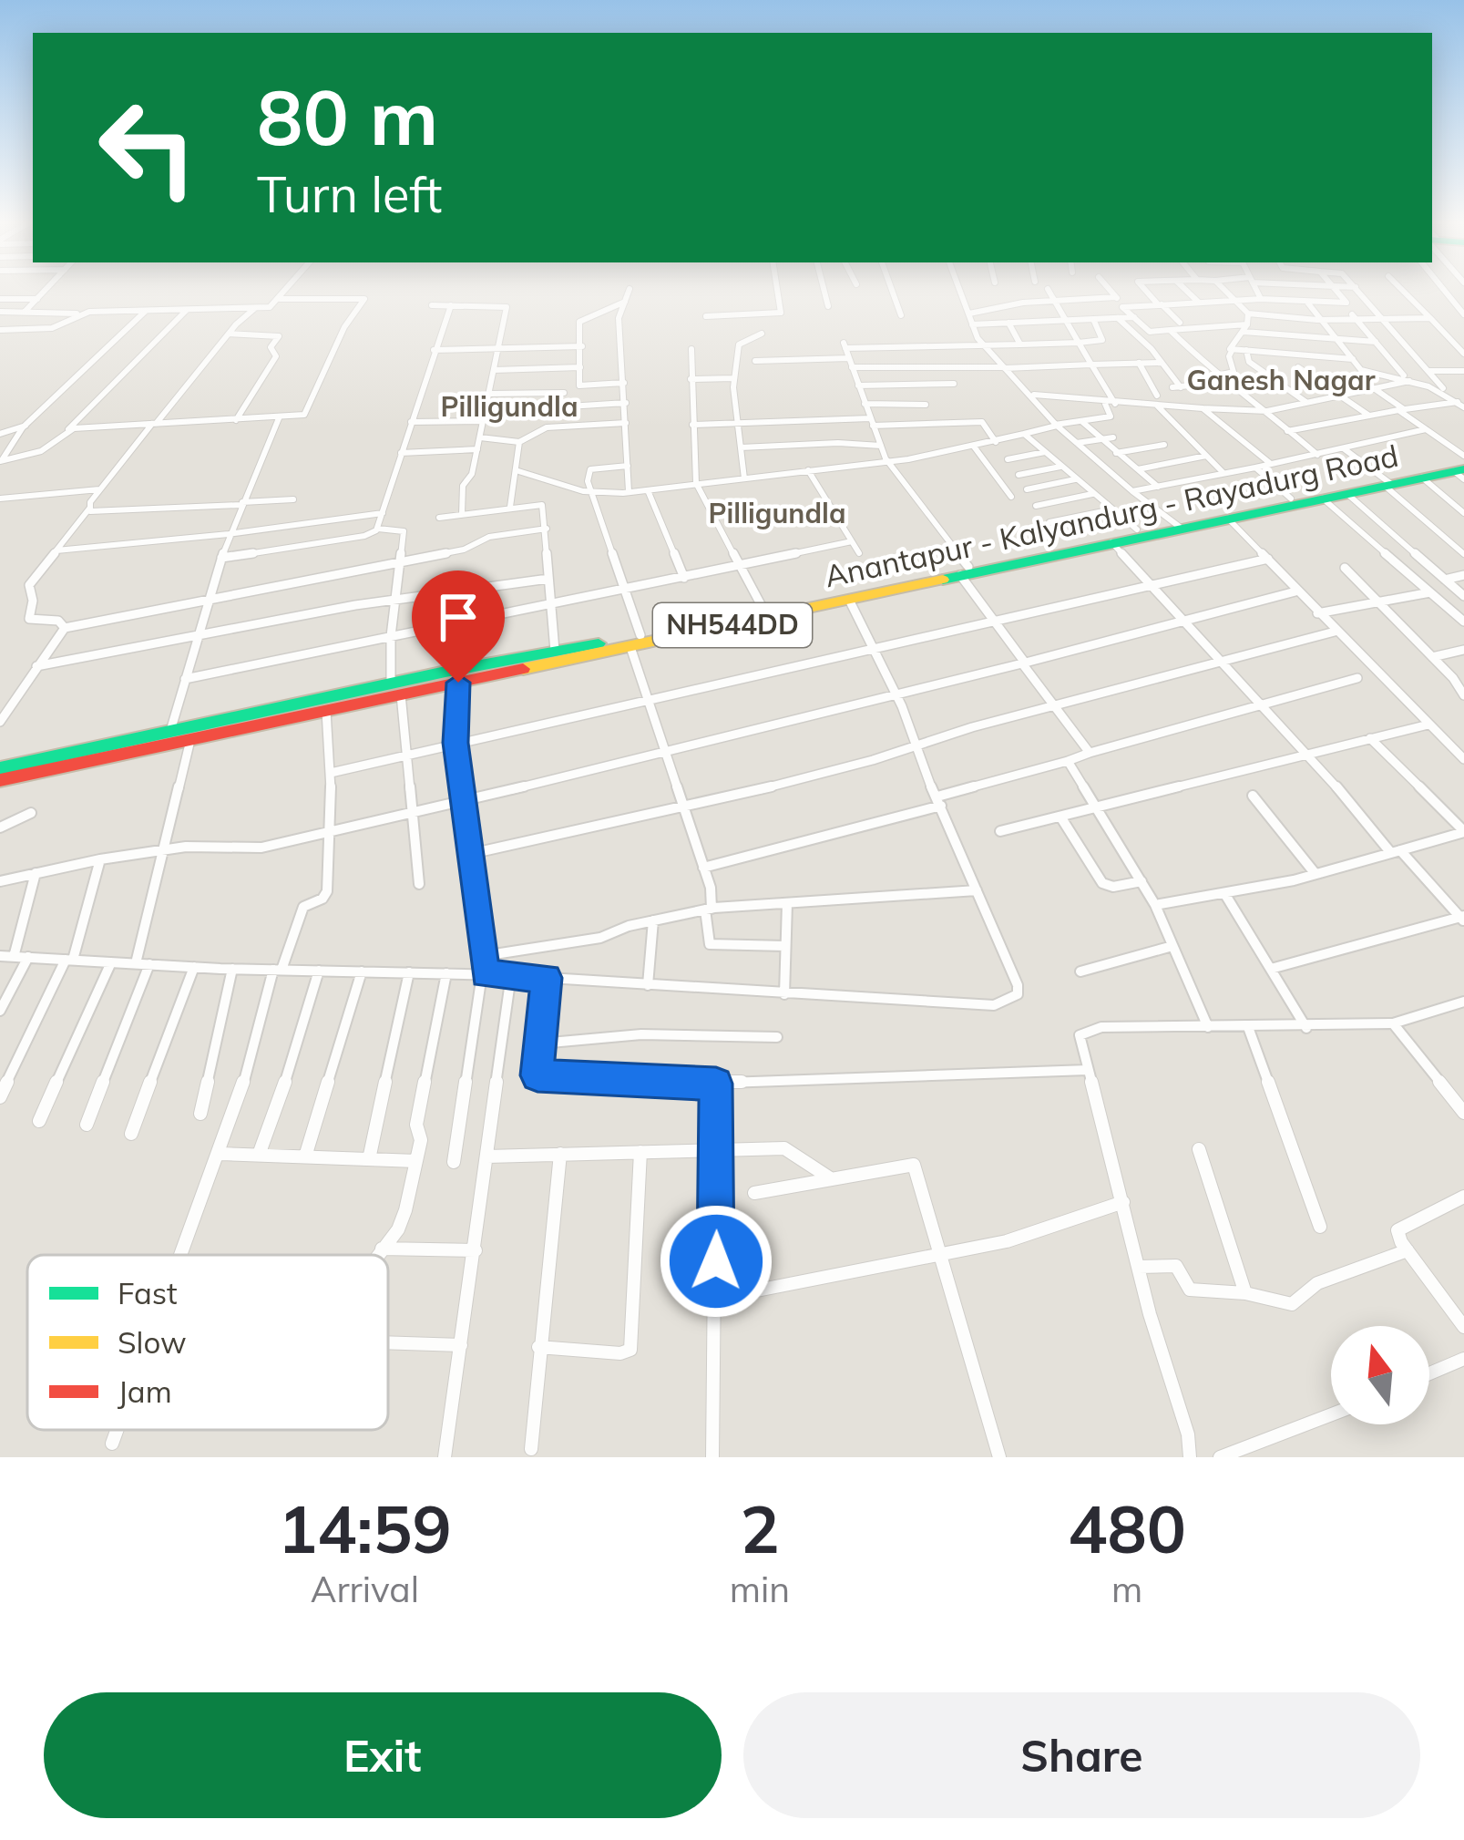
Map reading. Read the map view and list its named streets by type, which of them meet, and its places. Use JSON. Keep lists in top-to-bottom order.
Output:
{
  "streets": {
    "highway": ["Anantapur - Kalyandurg - Rayadurg Road", "NH544DD"]
  },
  "districts": ["Ganesh Nagar", "Pilligundla", "Pilligundla"],
  "legend": ["Fast", "Slow", "Jam"],
  "north": "top",
  "page": {
    "turn": ["80 m", "Turn left"],
    "eta": [
      "14:59",
      "Arrival",
      "2",
      "min",
      "480",
      "m"
    ],
    "buttons": ["Exit", "Share"]
  }
}
